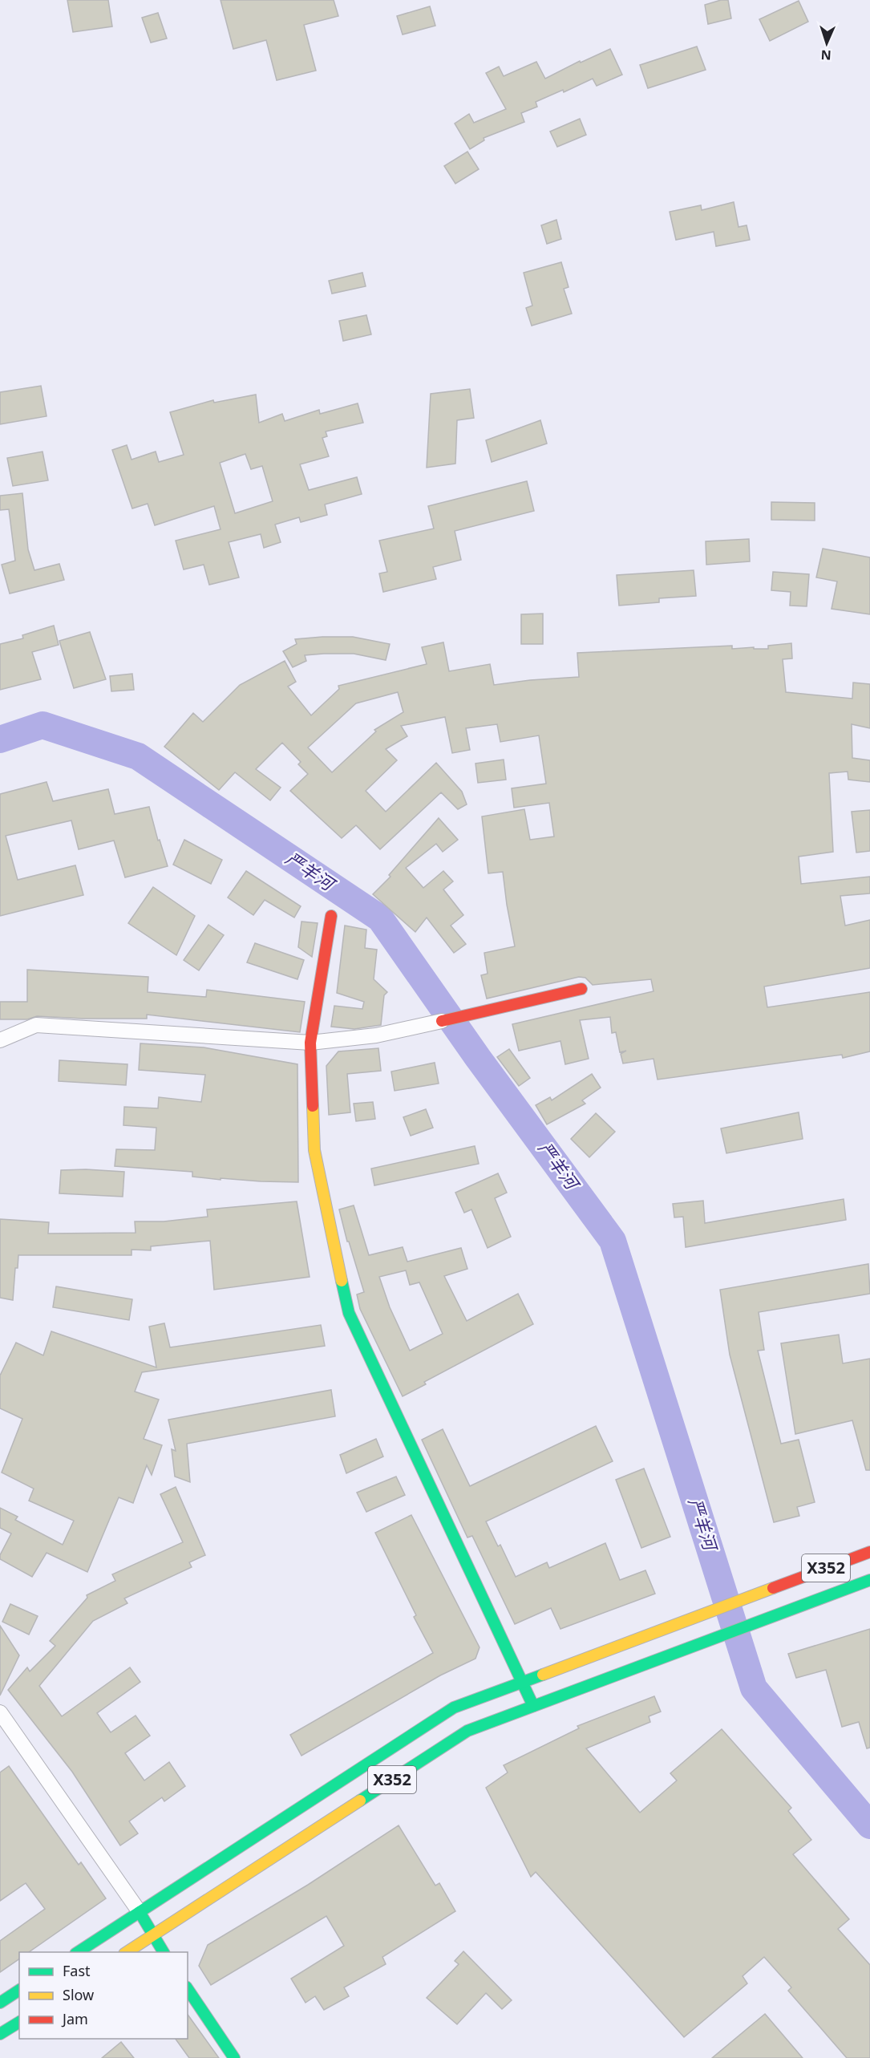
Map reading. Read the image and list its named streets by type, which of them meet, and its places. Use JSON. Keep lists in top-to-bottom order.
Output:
{
  "streets": {
    "main road": ["X352"]
  },
  "water": ["严羊河"],
  "legend": ["Fast", "Slow", "Jam"],
  "north": "bottom"
}
